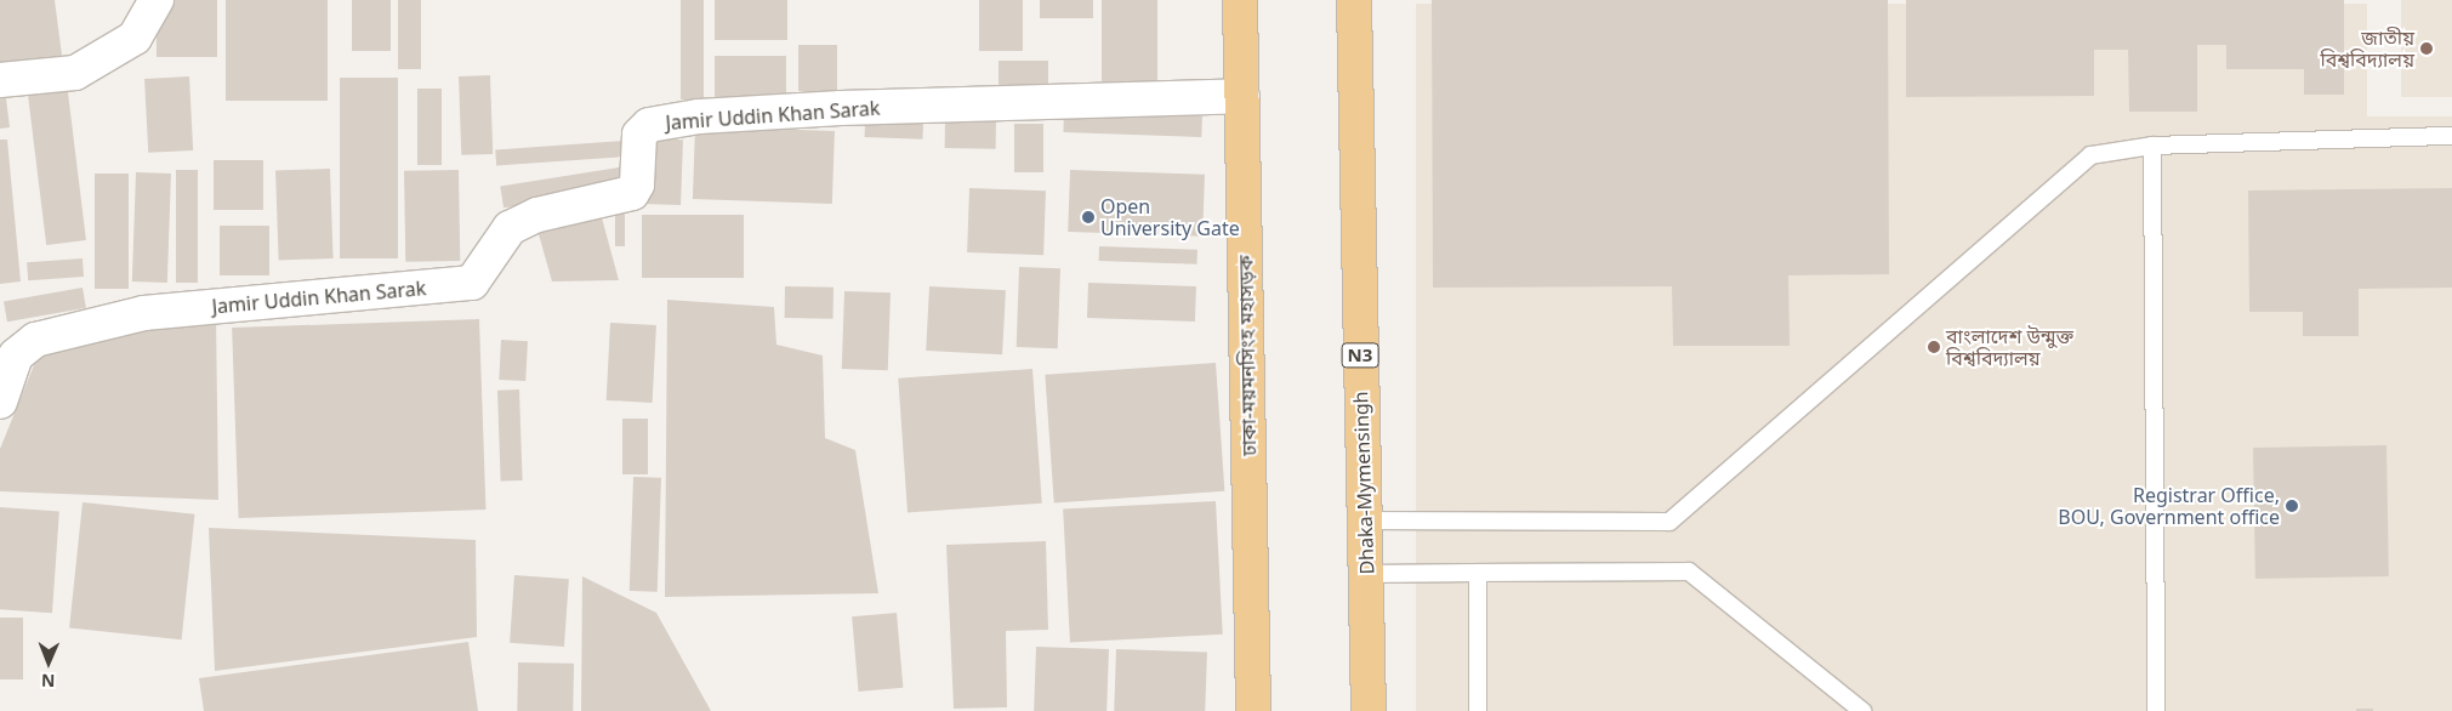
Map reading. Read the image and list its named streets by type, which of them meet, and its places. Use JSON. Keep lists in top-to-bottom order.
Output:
{
  "streets": {
    "highway": ["ঢাকা-ময়মনসিংহ মহাসড়ক", "N3", "Dhaka-Mymensingh"],
    "street": ["Jamir Uddin Khan Sarak"]
  },
  "crossings": [
    ["Jamir Uddin Khan Sarak", "ঢাকা-ময়মনসিংহ মহাসড়ক"]
  ],
  "places": [
    "জাতীয় বিশ্ববিদ্যালয়",
    "Open University Gate",
    "বাংলাদেশ উন্মুক্ত বিশ্ববিদ্যালয়",
    "Registrar Office, BOU, Government office"
  ],
  "north": "bottom"
}
